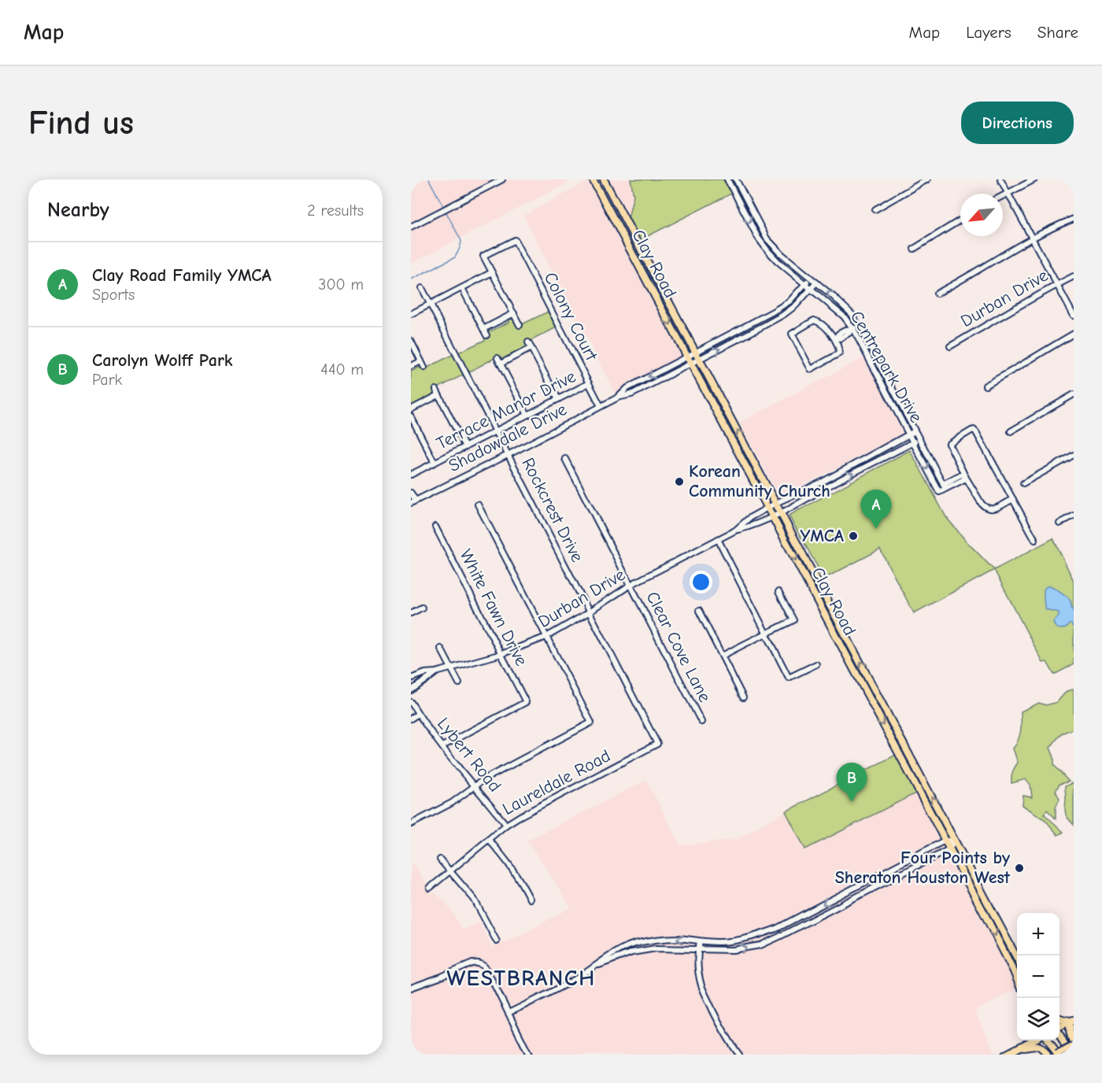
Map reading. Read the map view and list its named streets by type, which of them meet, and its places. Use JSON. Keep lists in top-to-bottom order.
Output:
{
  "streets": {
    "main road": ["Clay Road"],
    "street": [
      "Durban Drive",
      "Colony Court",
      "Centrepark Drive",
      "Terrace Manor Drive",
      "Shadowdale Drive",
      "Rockcrest Drive",
      "White Fawn Drive",
      "Clear Cove Lane",
      "Lybert Road",
      "Laureldale Road"
    ]
  },
  "crossings": [
    ["Clay Road", "Durban Drive"],
    ["Clay Road", "Shadowdale Drive"],
    ["Durban Drive", "Centrepark Drive"],
    ["Durban Drive", "Rockcrest Drive"],
    ["Durban Drive", "White Fawn Drive"],
    ["Durban Drive", "Clear Cove Lane"],
    ["Colony Court", "Terrace Manor Drive"],
    ["Colony Court", "Shadowdale Drive"],
    ["Centrepark Drive", "Shadowdale Drive"],
    ["Terrace Manor Drive", "Rockcrest Drive"],
    ["Shadowdale Drive", "Rockcrest Drive"],
    ["Rockcrest Drive", "Laureldale Road"],
    ["White Fawn Drive", "Lybert Road"],
    ["Lybert Road", "Laureldale Road"]
  ],
  "districts": ["WESTBRANCH"],
  "places": ["Korean Community Church", "YMCA", "Four Points by Sheraton Houston West"],
  "north": "bottom left",
  "page": {
    "header": "Map",
    "nav": ["Map", "Layers", "Share"],
    "buttons": "Directions",
    "title": "Find us",
    "heading": ["Nearby", "2 results"],
    "list": [
      {
        "mark": "A",
        "name": "Clay Road Family YMCA",
        "note": "Sports",
        "value": "300 m"
      },
      {
        "mark": "B",
        "name": "Carolyn Wolff Park",
        "note": "Park",
        "value": "440 m"
      }
    ],
    "pins": ["A", "B"],
    "map_buttons": ["+", "−"]
  }
}
